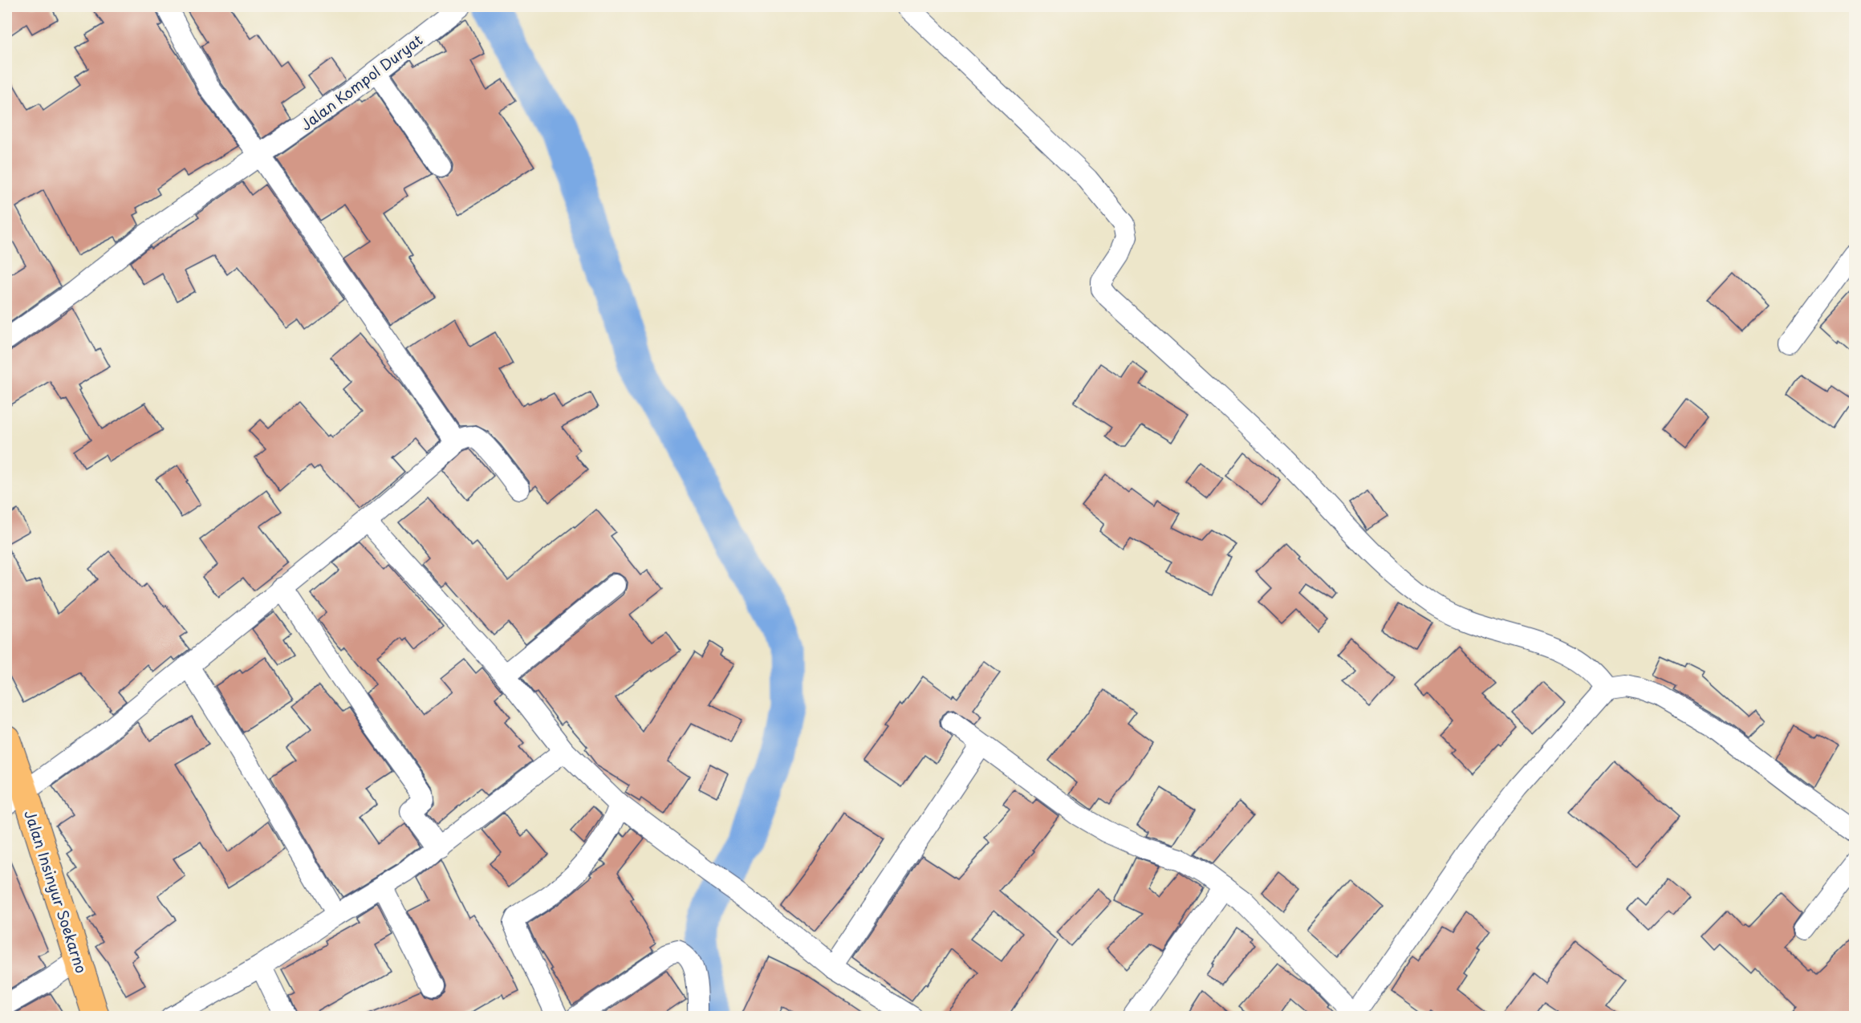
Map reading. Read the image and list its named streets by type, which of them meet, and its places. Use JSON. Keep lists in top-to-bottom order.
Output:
{
  "streets": {
    "main road": ["Jalan Insinyur Soekarno"],
    "street": ["Jalan Kompol Duryat"]
  }
}
